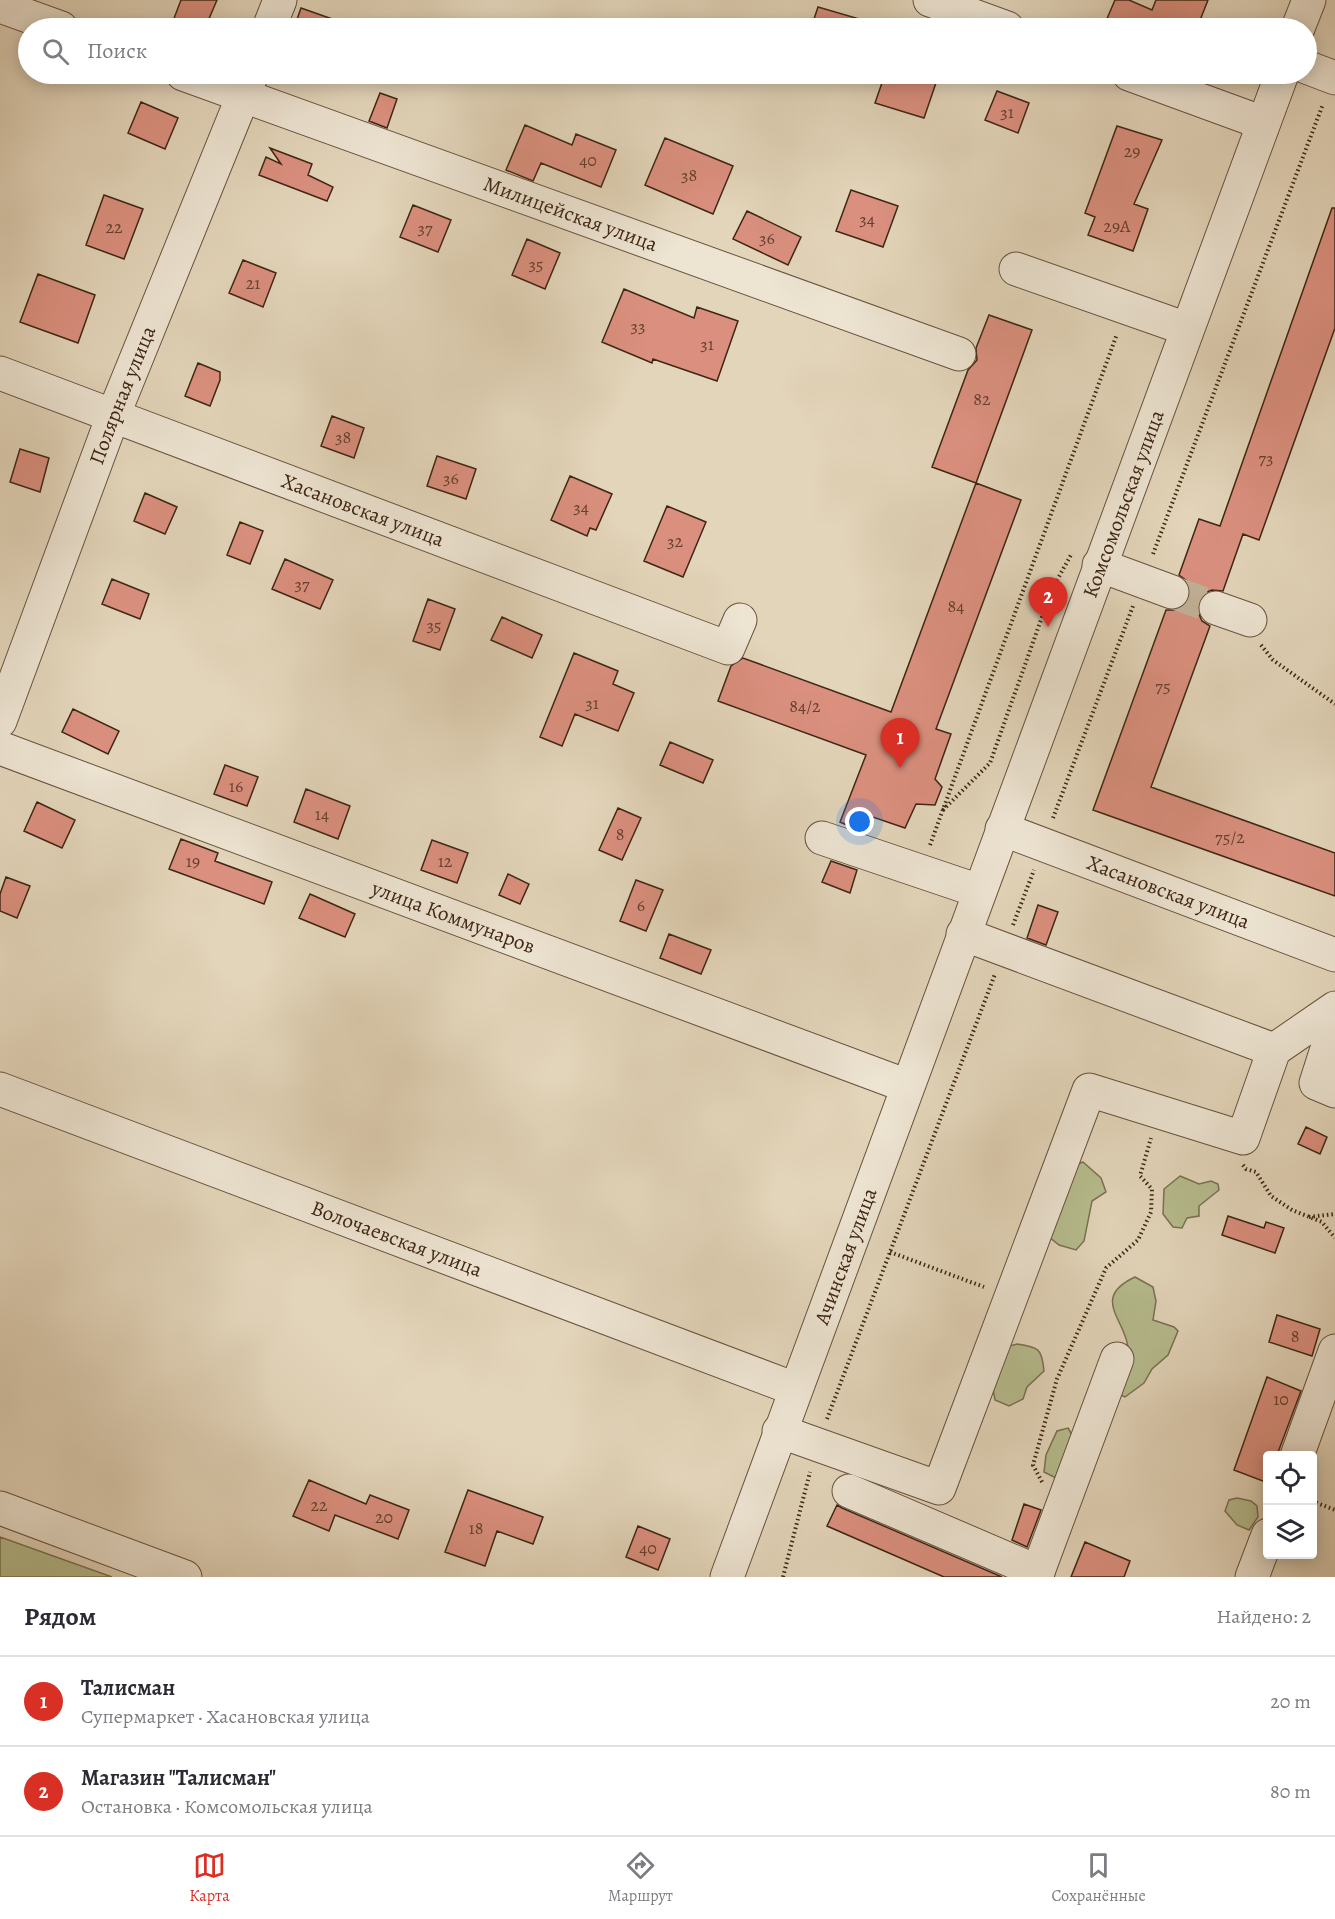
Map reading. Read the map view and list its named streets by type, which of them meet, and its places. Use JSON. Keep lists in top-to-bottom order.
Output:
{
  "streets": {
    "street": [
      "Милицейская улица",
      "Полярная улица",
      "Комсомольская улица",
      "Хасановская улица",
      "улица Коммунаров",
      "Волочаевская улица",
      "Ачинская улица"
    ]
  },
  "crossings": [
    ["Милицейская улица", "Полярная улица"],
    ["Полярная улица", "Хасановская улица"],
    ["Комсомольская улица", "Хасановская улица"],
    ["Комсомольская улица", "Ачинская улица"],
    ["улица Коммунаров", "Ачинская улица"],
    ["Волочаевская улица", "Ачинская улица"]
  ],
  "house_numbers": [
    "31",
    "29",
    "40",
    "38",
    "34",
    "29А",
    "22",
    "37",
    "36",
    "35",
    "21",
    "33",
    "31",
    "82",
    "38",
    "73",
    "36",
    "34",
    "32",
    "37",
    "84",
    "35",
    "75",
    "31",
    "84/2",
    "16",
    "14",
    "8",
    "75/2",
    "19",
    "12",
    "6",
    "8",
    "10",
    "22",
    "20",
    "18",
    "40"
  ],
  "page": {
    "search": "Поиск",
    "pins": ["2", "1"],
    "heading": ["Рядом", "Найдено: 2"],
    "list": [
      {
        "mark": "1",
        "name": "Талисман",
        "note": "Супермаркет · Хасановская улица",
        "value": "20 m"
      },
      {
        "mark": "2",
        "name": "Магазин \"Талисман\"",
        "note": "Остановка · Комсомольская улица",
        "value": "80 m"
      }
    ],
    "nav": ["Карта", "Маршрут", "Сохранённые"]
  }
}
